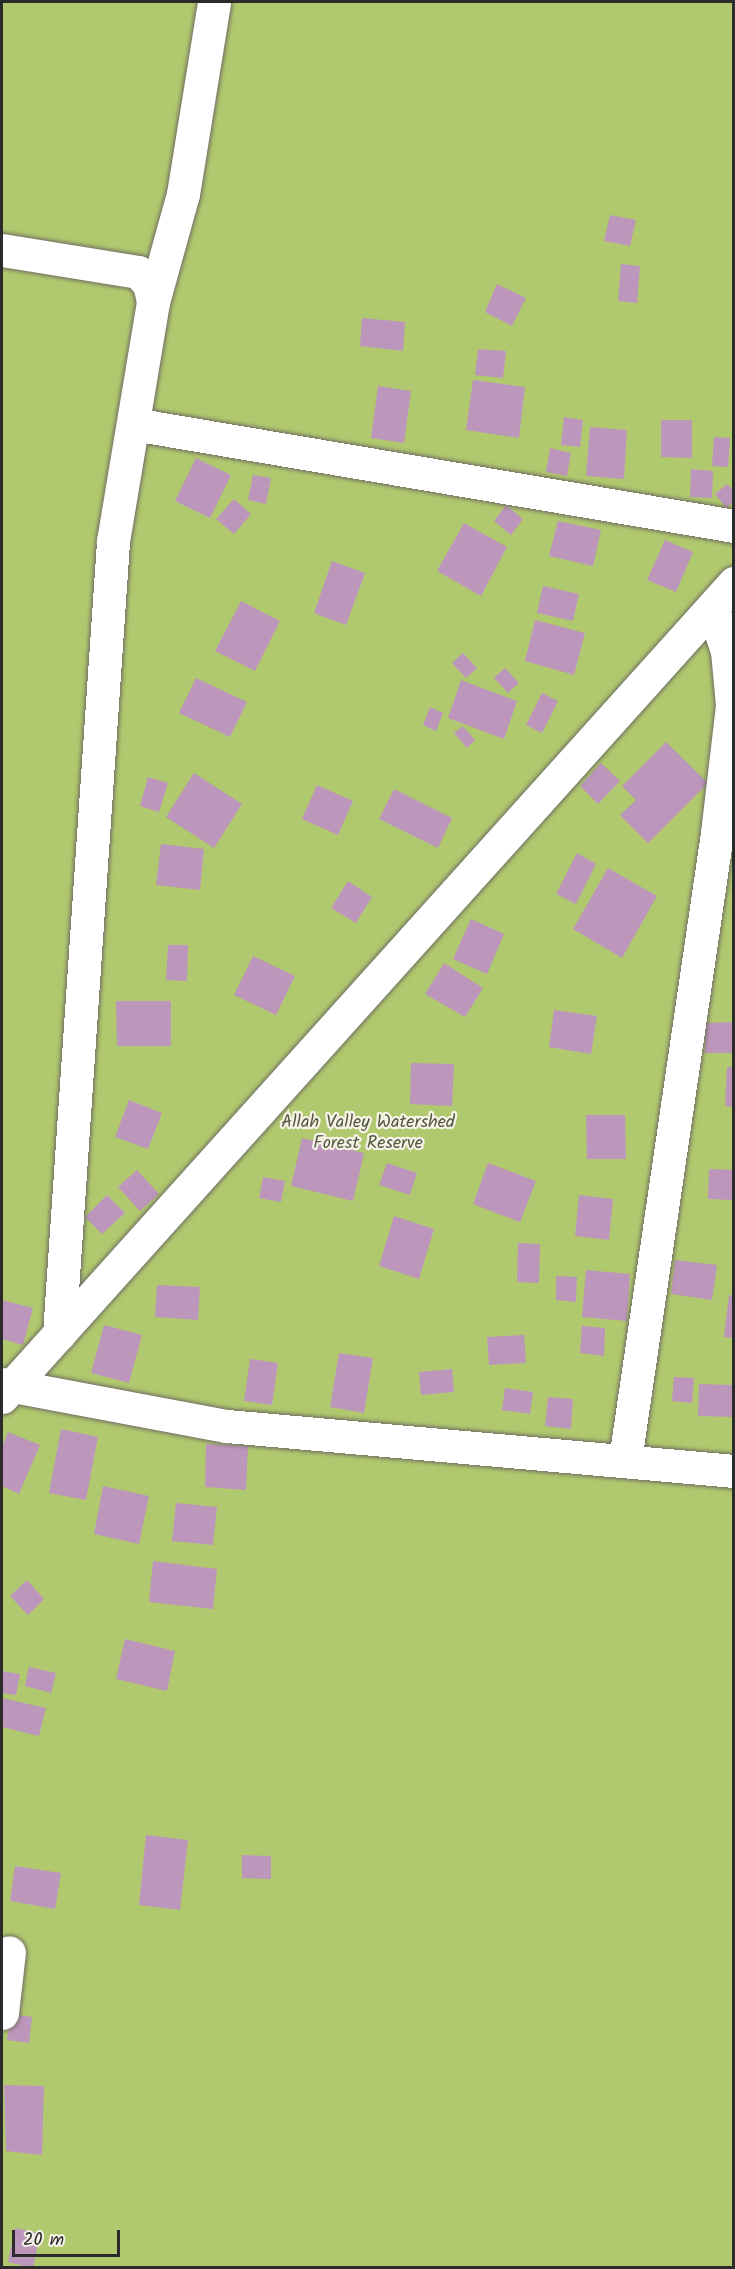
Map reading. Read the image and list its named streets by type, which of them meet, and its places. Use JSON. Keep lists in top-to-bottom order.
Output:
{
  "parks": ["Allah Valley Watershed Forest Reserve"],
  "scale_bar": "20 m"
}
